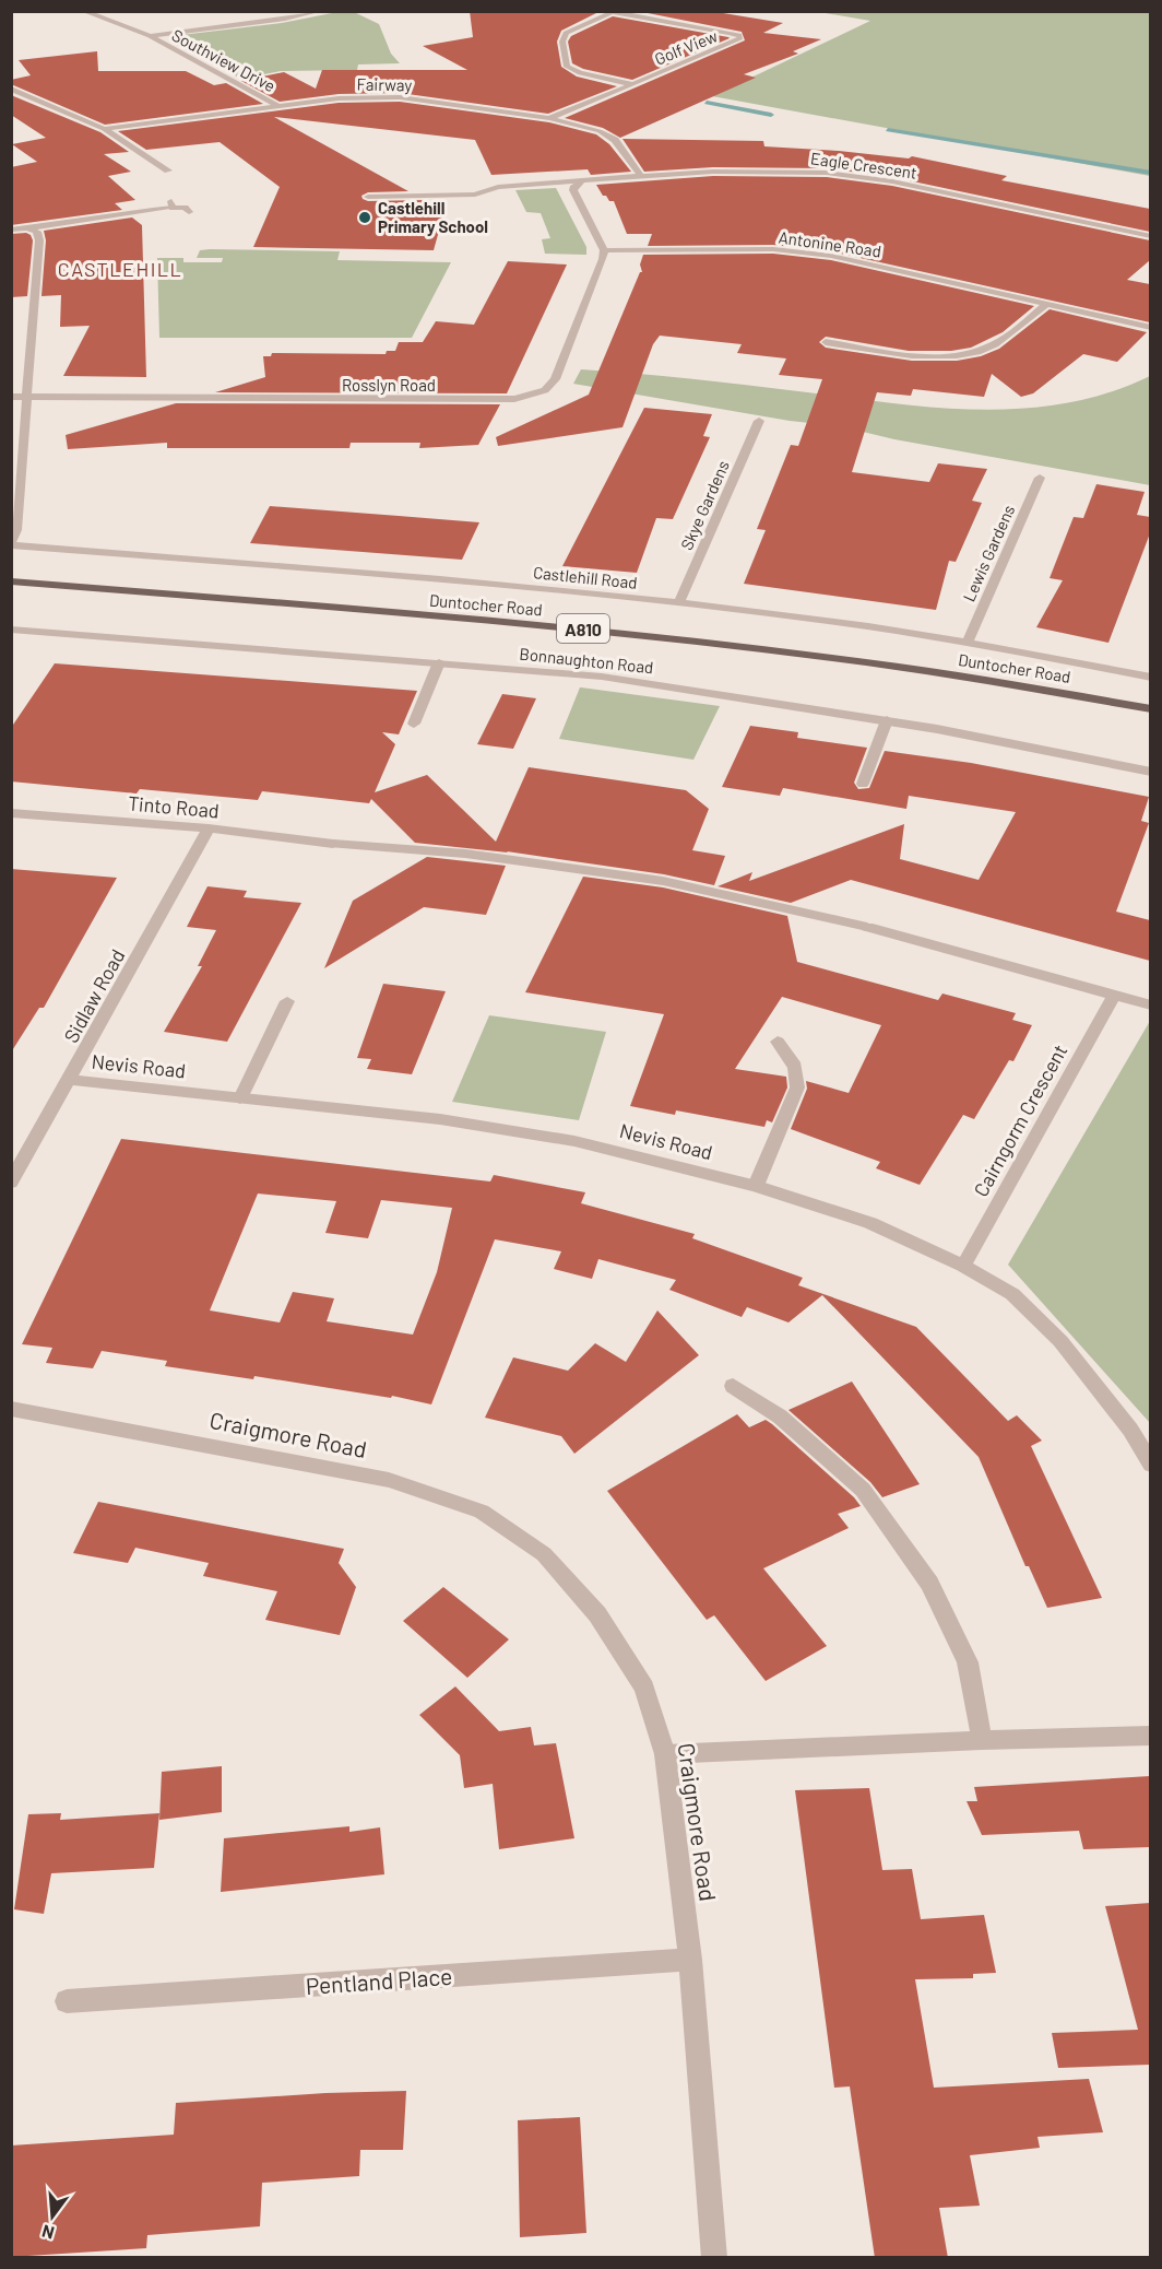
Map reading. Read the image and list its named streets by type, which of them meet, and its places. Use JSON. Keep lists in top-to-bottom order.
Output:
{
  "streets": {
    "main road": ["Duntocher Road", "A810"],
    "street": [
      "Golf View",
      "Southview Drive",
      "Fairway",
      "Eagle Crescent",
      "Antonine Road",
      "Rosslyn Road",
      "Skye Gardens",
      "Lewis Gardens",
      "Castlehill Road",
      "Bonnaughton Road",
      "Tinto Road",
      "Sidlaw Road",
      "Nevis Road",
      "Cairngorm Crescent",
      "Craigmore Road",
      "Pentland Place"
    ]
  },
  "crossings": [
    ["Golf View", "Fairway"],
    ["Southview Drive", "Fairway"],
    ["Fairway", "Eagle Crescent"],
    ["Antonine Road", "Rosslyn Road"],
    ["Skye Gardens", "Castlehill Road"],
    ["Lewis Gardens", "Castlehill Road"],
    ["Tinto Road", "Sidlaw Road"],
    ["Tinto Road", "Cairngorm Crescent"],
    ["Sidlaw Road", "Nevis Road"],
    ["Nevis Road", "Cairngorm Crescent"],
    ["Craigmore Road", "Pentland Place"]
  ],
  "districts": ["CASTLEHILL"],
  "places": ["Castlehill Primary School"],
  "north": "bottom"
}
